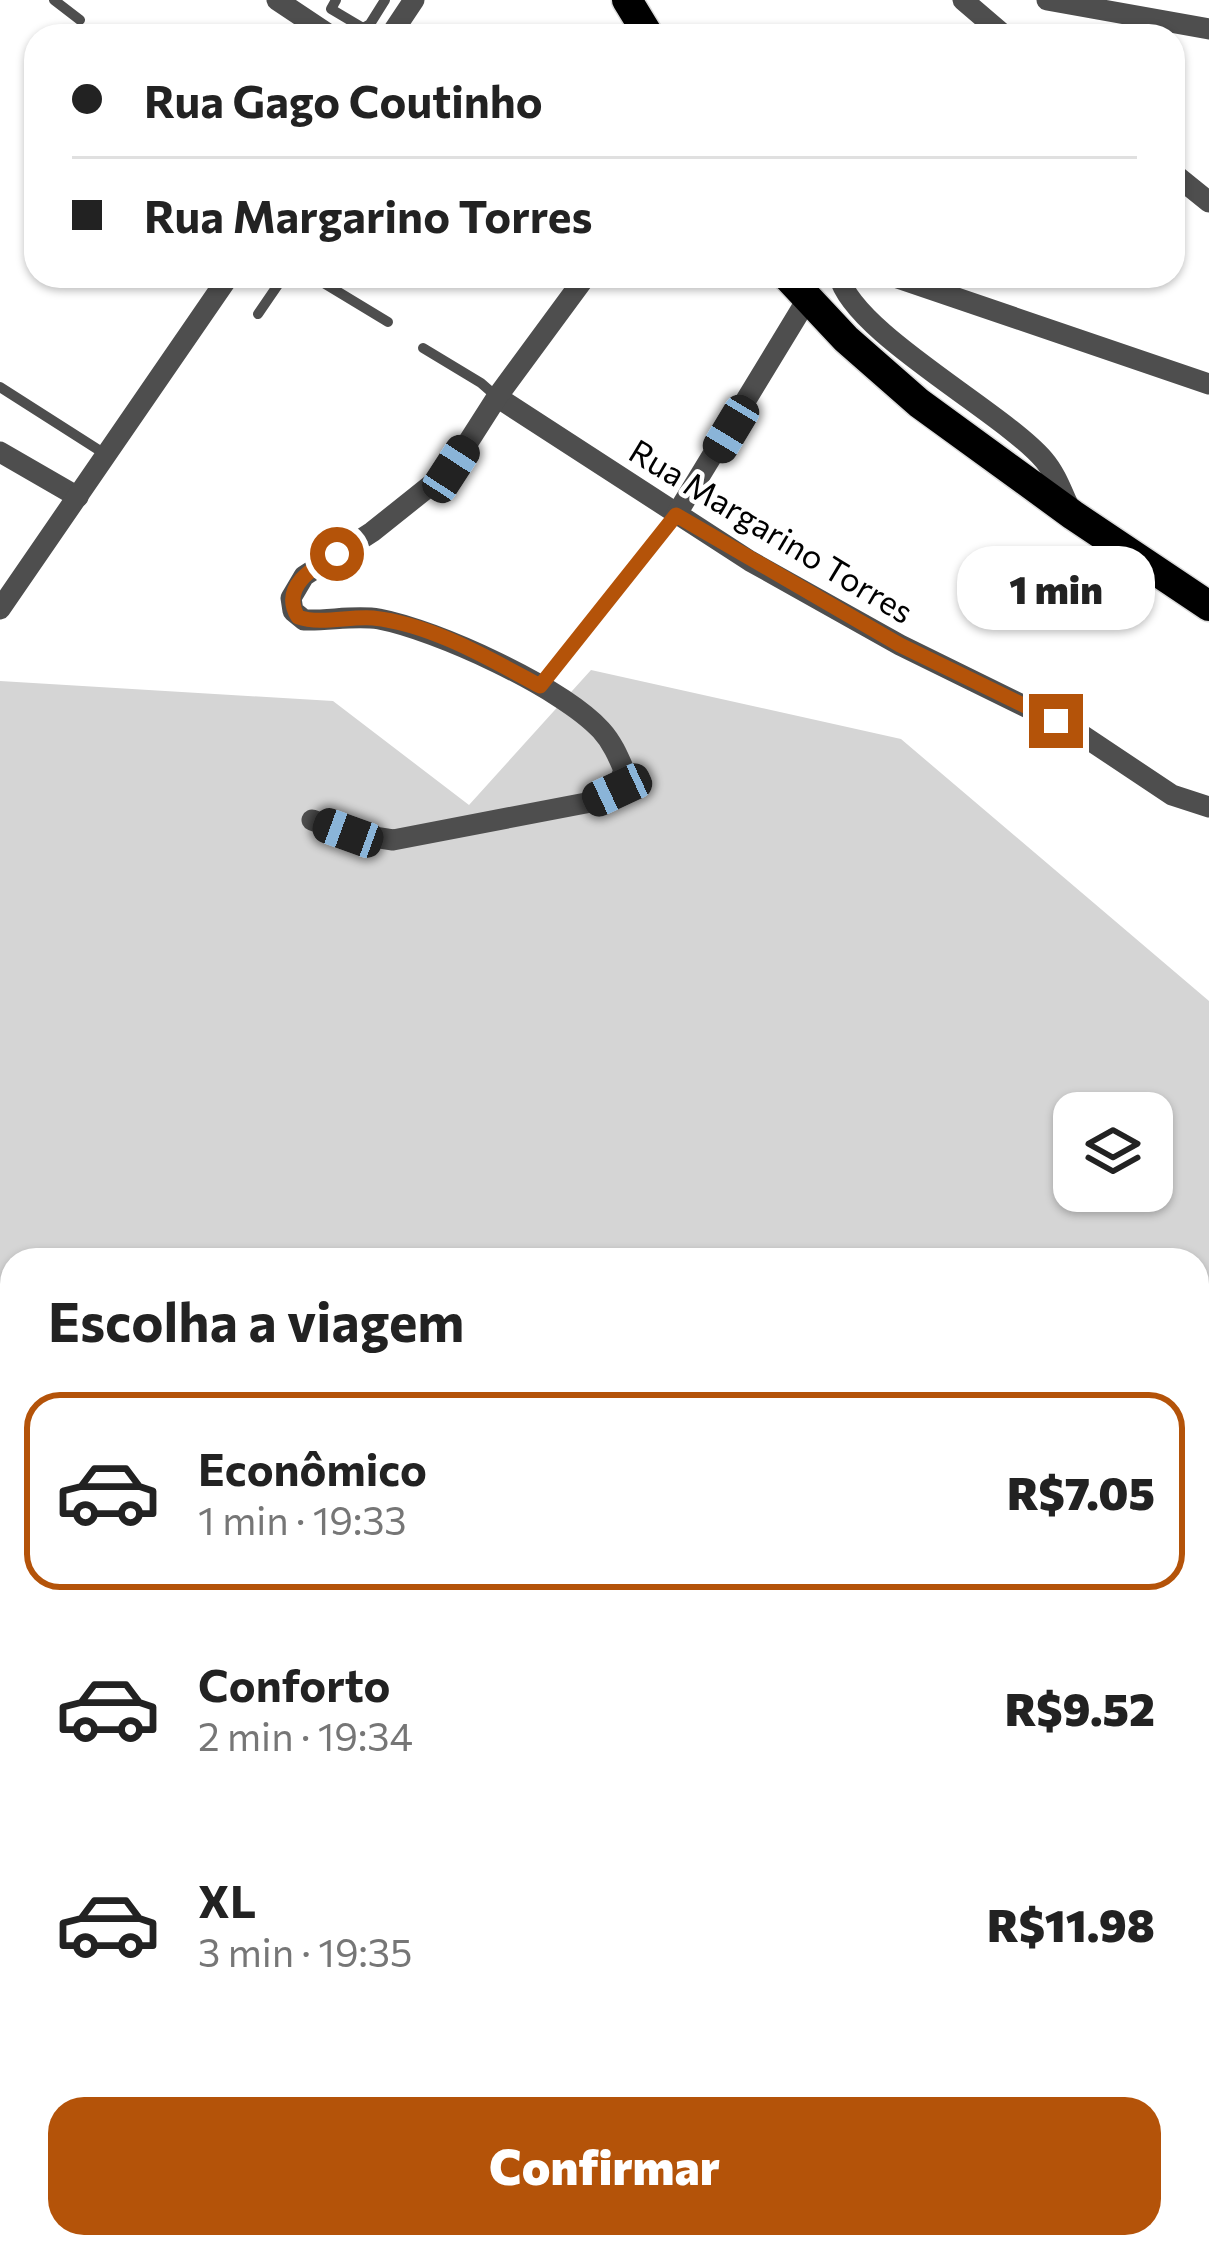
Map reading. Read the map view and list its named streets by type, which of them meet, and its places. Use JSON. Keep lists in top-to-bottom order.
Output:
{
  "streets": {
    "street": ["Rua Margarino Torres"]
  },
  "page": {
    "banner": ["Rua Gago Coutinho", "Rua Margarino Torres"],
    "bubble": "1 min",
    "heading": "Escolha a viagem",
    "list": [
      {
        "name": "Econômico",
        "note": "1 min · 19:33",
        "value": "R$7.05"
      },
      {
        "name": "Conforto",
        "note": "2 min · 19:34",
        "value": "R$9.52"
      },
      {
        "name": "XL",
        "note": "3 min · 19:35",
        "value": "R$11.98"
      }
    ],
    "buttons": "Confirmar"
  }
}
